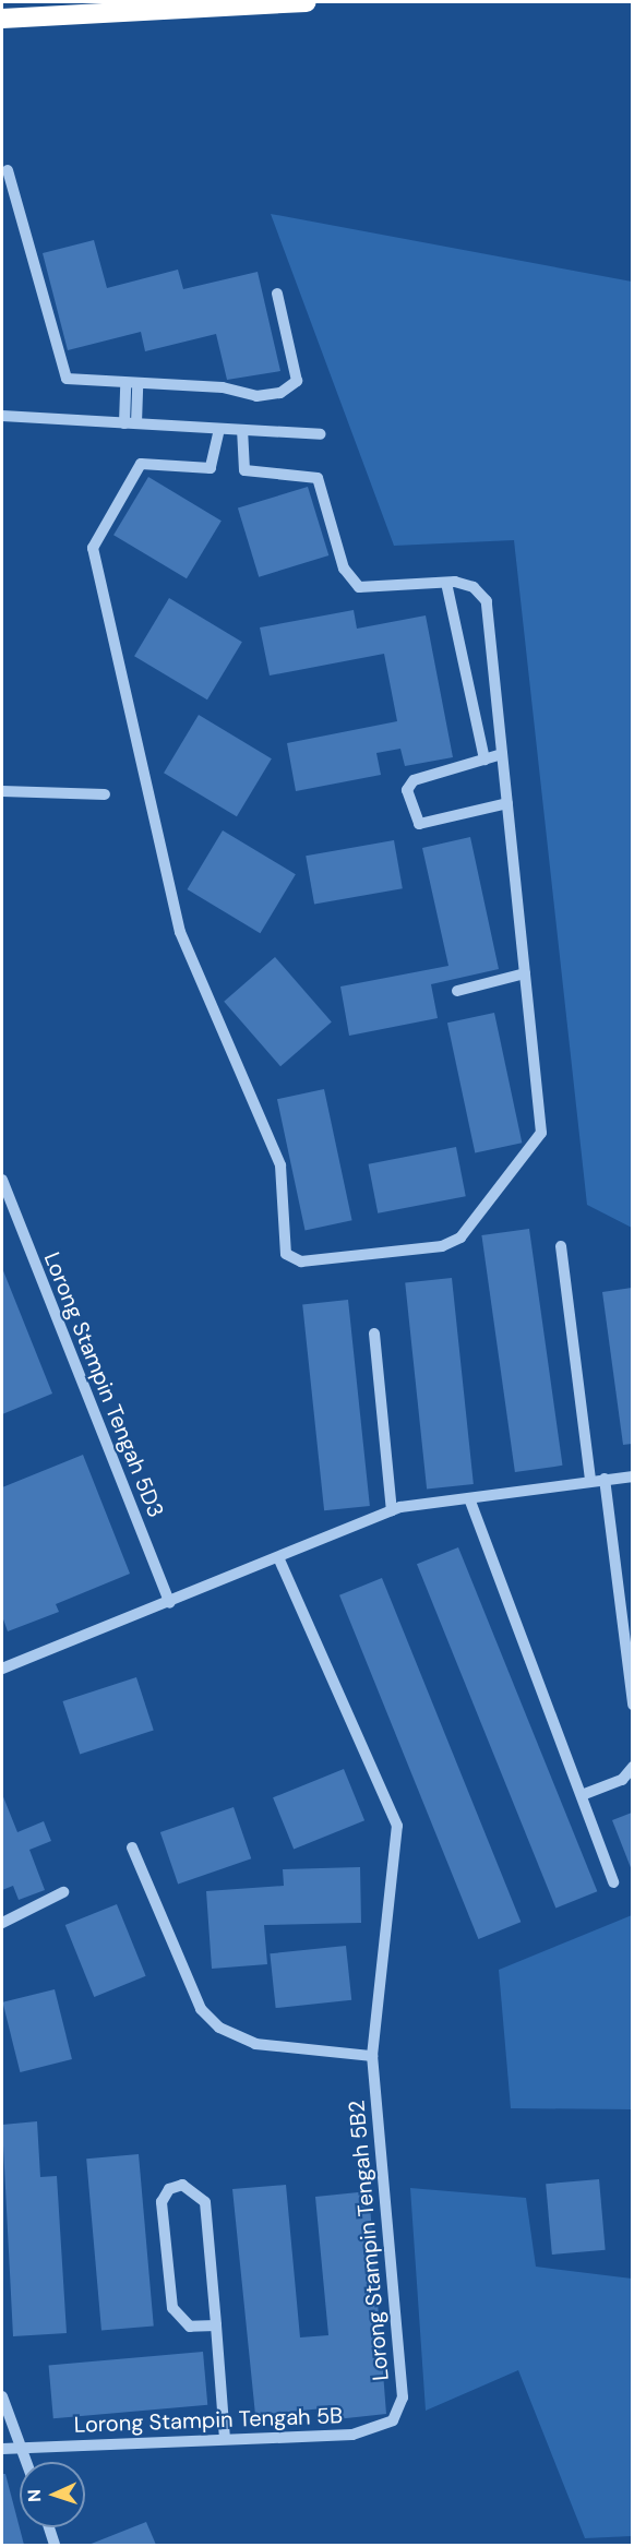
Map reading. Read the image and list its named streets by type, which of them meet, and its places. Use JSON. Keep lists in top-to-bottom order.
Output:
{
  "streets": {
    "street": ["Lorong Stampin Tengah 5D3", "Lorong Stampin Tengah 5B2", "Lorong Stampin Tengah 5B"]
  },
  "crossings": [
    ["Lorong Stampin Tengah 5B2", "Lorong Stampin Tengah 5B"]
  ],
  "north": "left"
}
